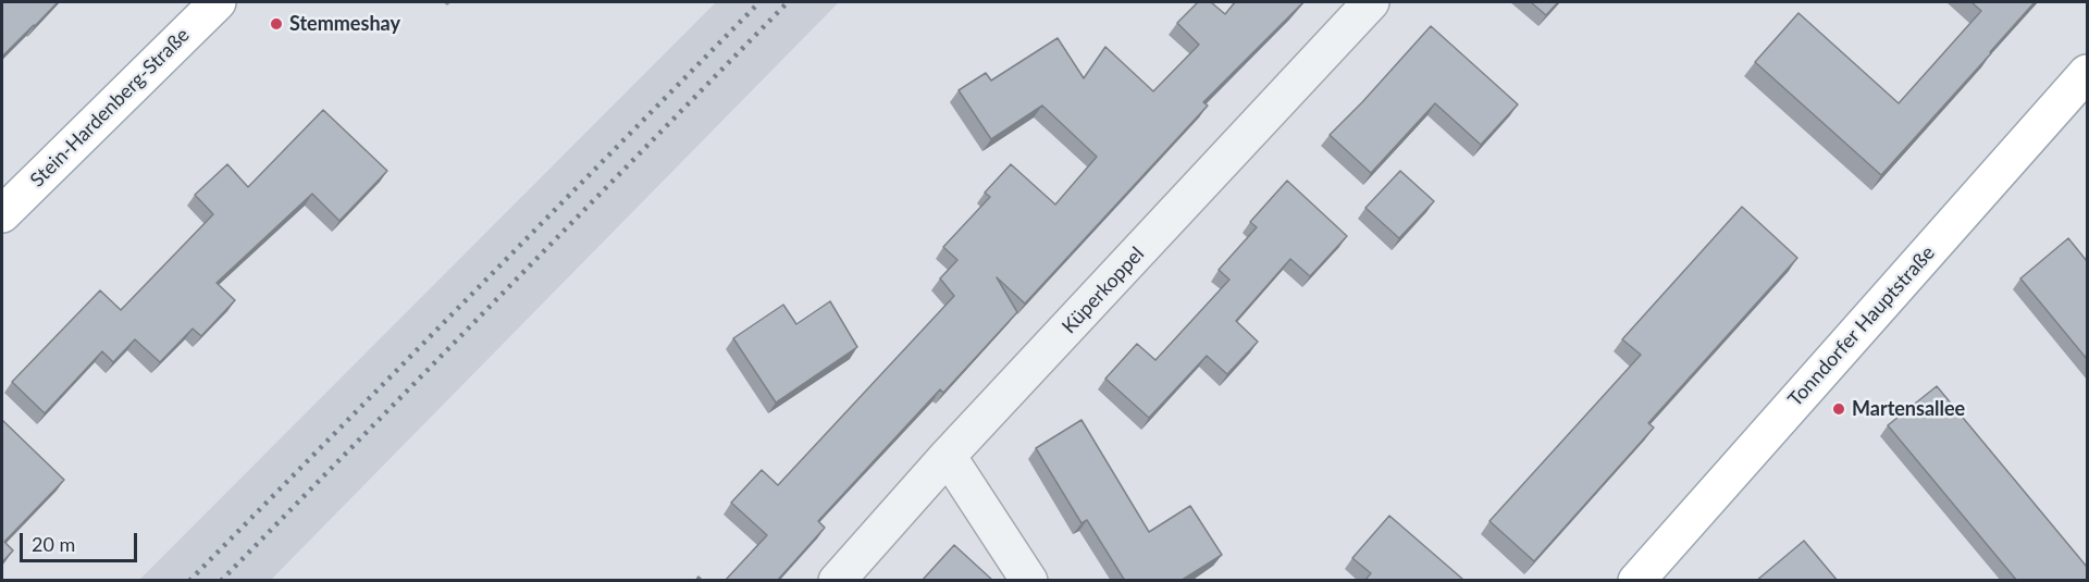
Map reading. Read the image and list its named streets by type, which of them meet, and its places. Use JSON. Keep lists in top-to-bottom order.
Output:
{
  "streets": {
    "main road": ["Stein-Hardenberg-Straße", "Tonndorfer Hauptstraße"],
    "street": ["Küperkoppel"]
  },
  "places": ["Stemmeshay", "Martensallee"],
  "scale_bar": "20 m"
}
